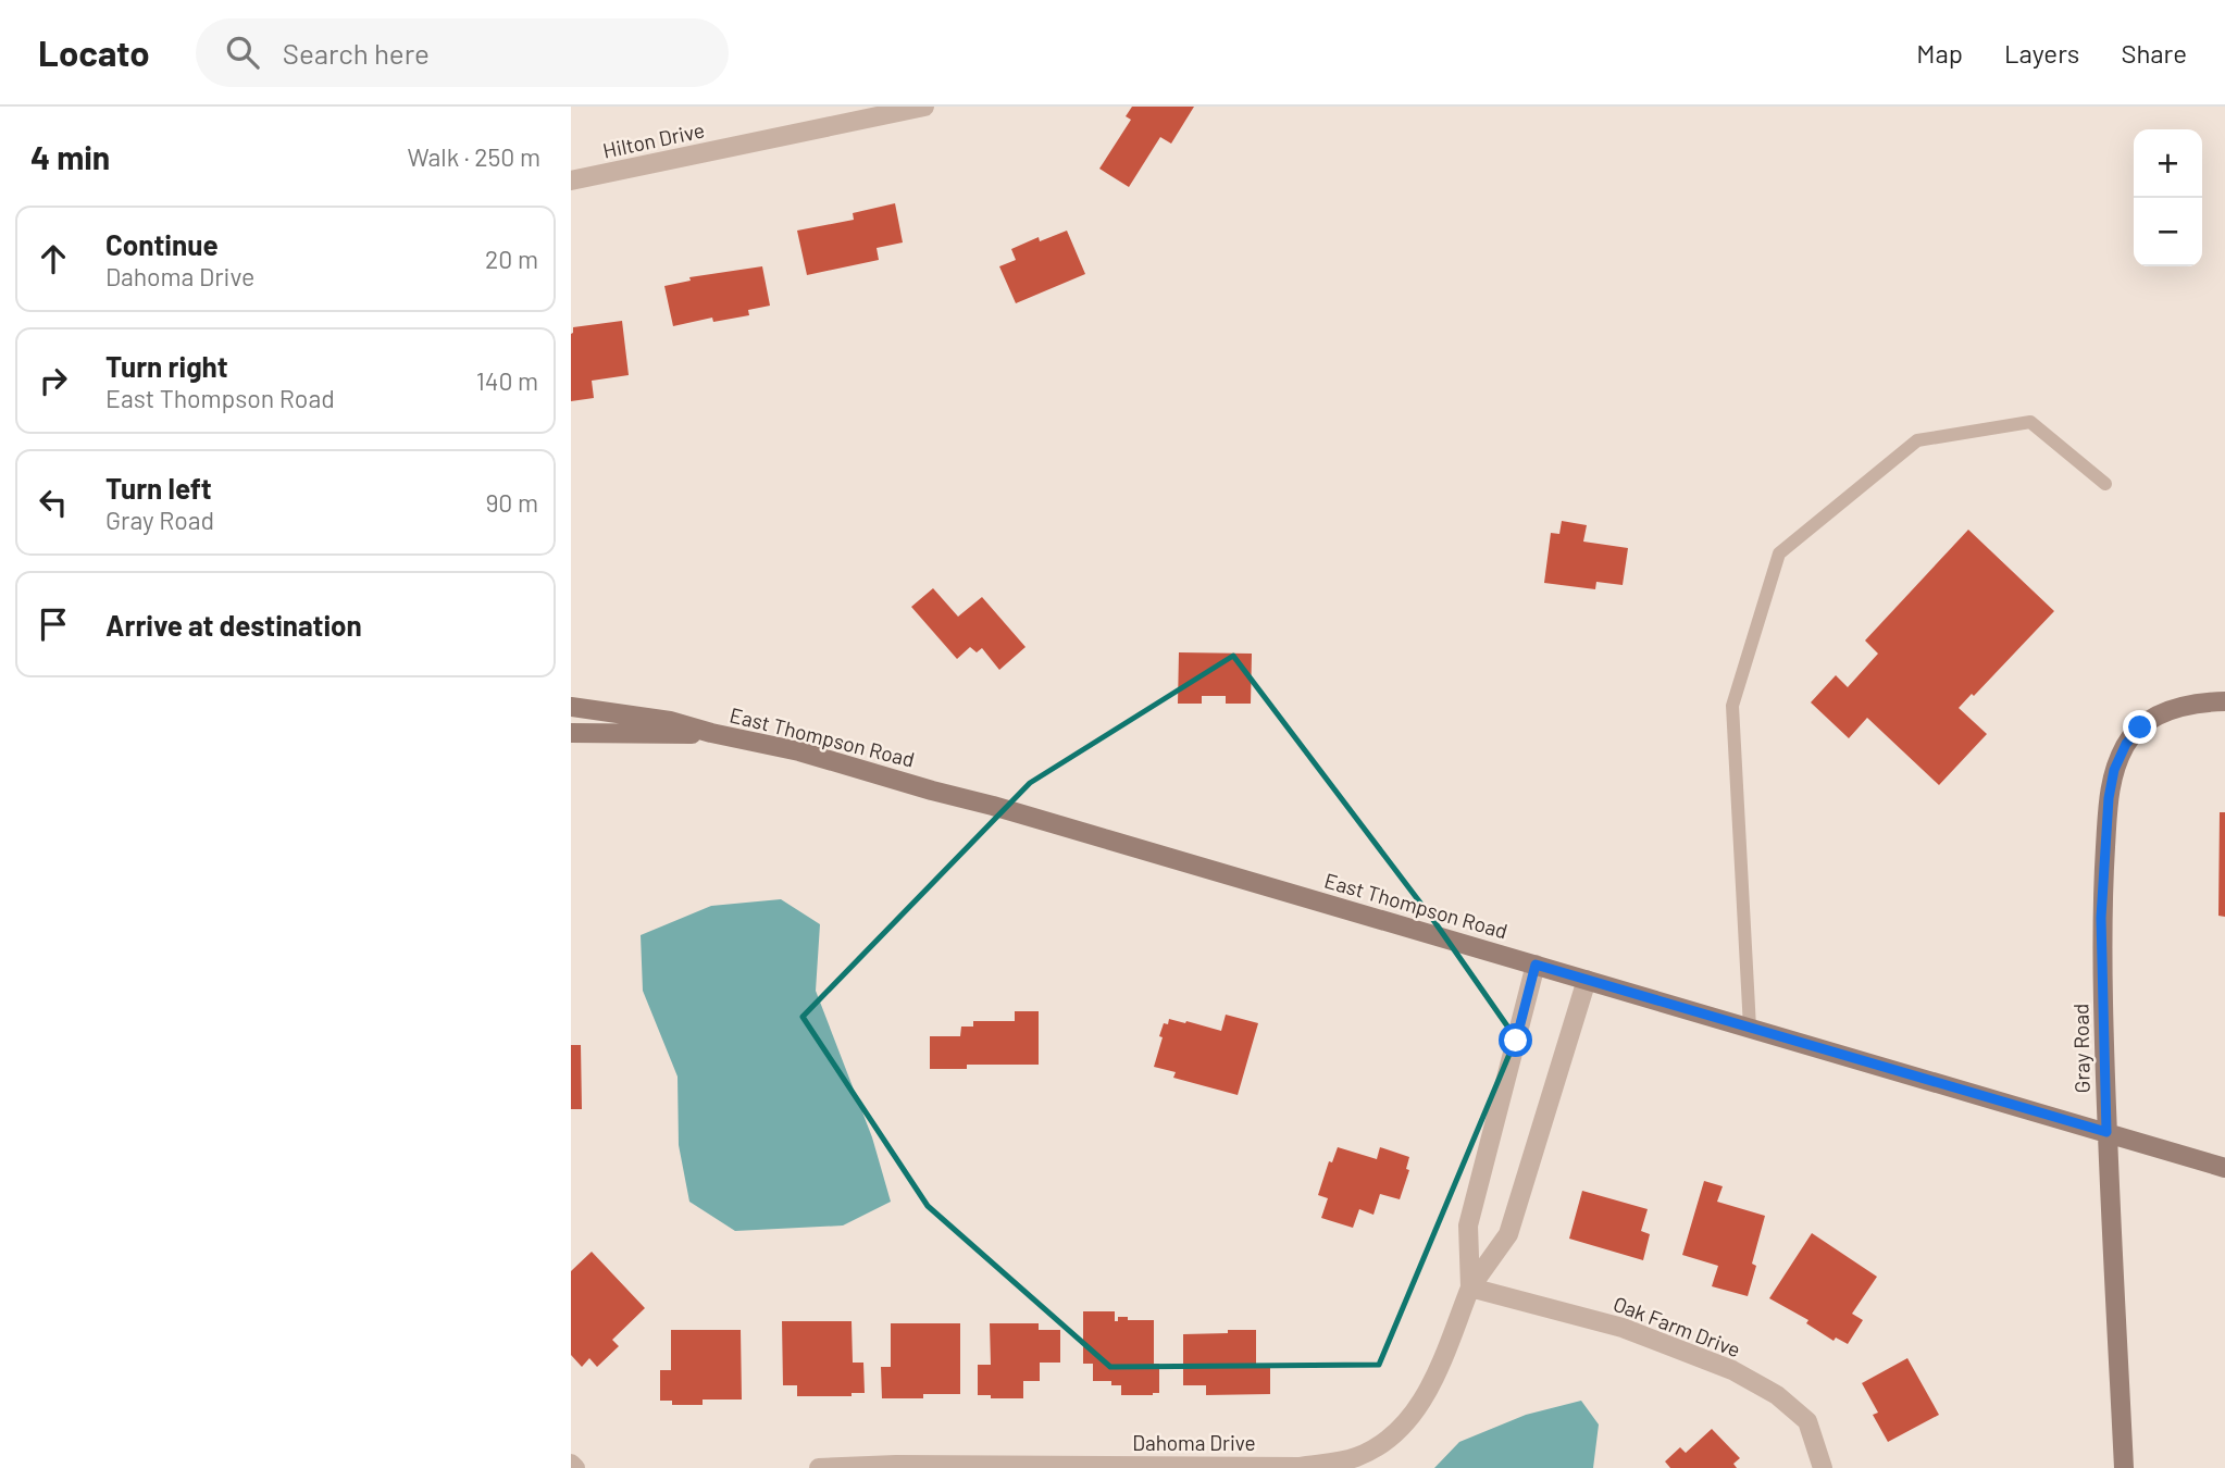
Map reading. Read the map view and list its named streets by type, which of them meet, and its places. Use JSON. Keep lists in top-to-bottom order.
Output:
{
  "streets": {
    "main road": ["East Thompson Road", "Gray Road"],
    "street": ["Hilton Drive", "Oak Farm Drive", "Dahoma Drive"]
  },
  "crossings": [
    ["East Thompson Road", "Gray Road"],
    ["East Thompson Road", "Dahoma Drive"],
    ["Oak Farm Drive", "Dahoma Drive"]
  ],
  "page": {
    "header": "Locato",
    "search": "Search here",
    "nav": ["Map", "Layers", "Share"],
    "heading": ["4 min", "Walk · 250 m"],
    "map_buttons": ["+", "−"],
    "list": [
      ["Continue", "Dahoma Drive", "20 m"],
      ["Turn right", "East Thompson Road", "140 m"],
      ["Turn left", "Gray Road", "90 m"],
      "Arrive at destination"
    ]
  }
}
